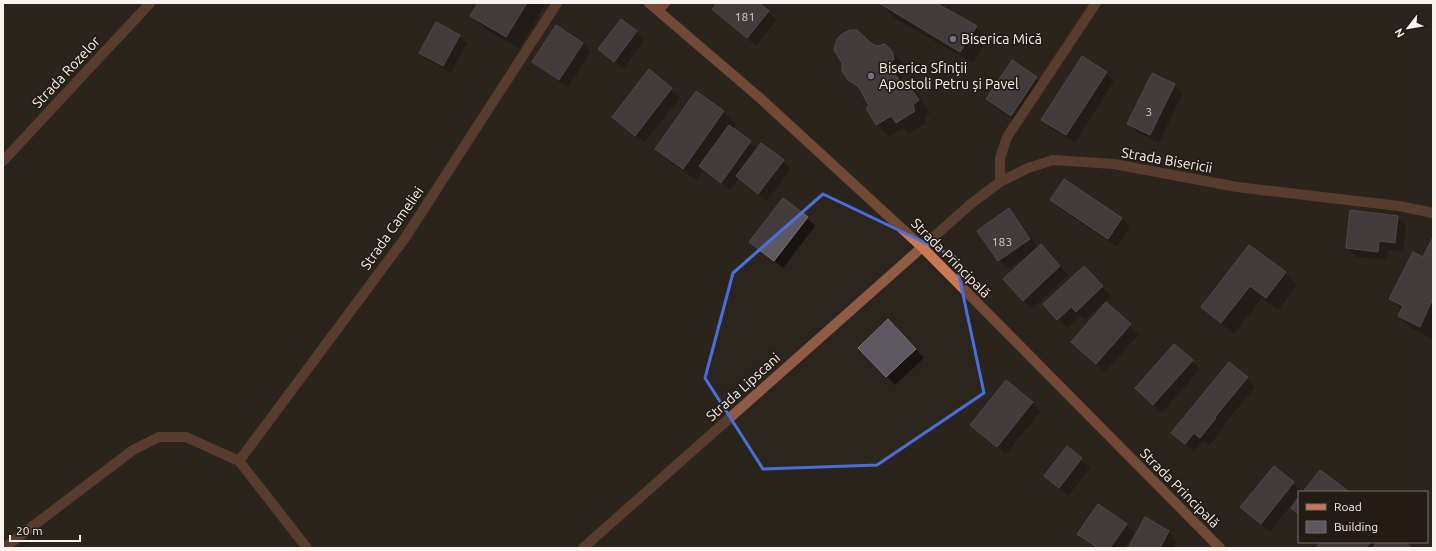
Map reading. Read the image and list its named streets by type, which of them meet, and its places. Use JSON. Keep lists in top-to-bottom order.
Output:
{
  "streets": {
    "main road": ["Strada Principală"],
    "street": [
      "Strada Rozelor",
      "Strada Bisericii",
      "Strada Cameliei",
      "Strada Lipscani"
    ]
  },
  "crossings": [
    ["Strada Bisericii", "Strada Principală"],
    ["Strada Bisericii", "Strada Lipscani"],
    ["Strada Principală", "Strada Lipscani"]
  ],
  "places": ["Biserica Mică", "Biserica Sfinții Apostoli Petru și Pavel"],
  "house_numbers": ["181", "3", "183"],
  "legend": ["Road", "Building"],
  "scale_bar": "20 m",
  "north": "bottom left"
}
